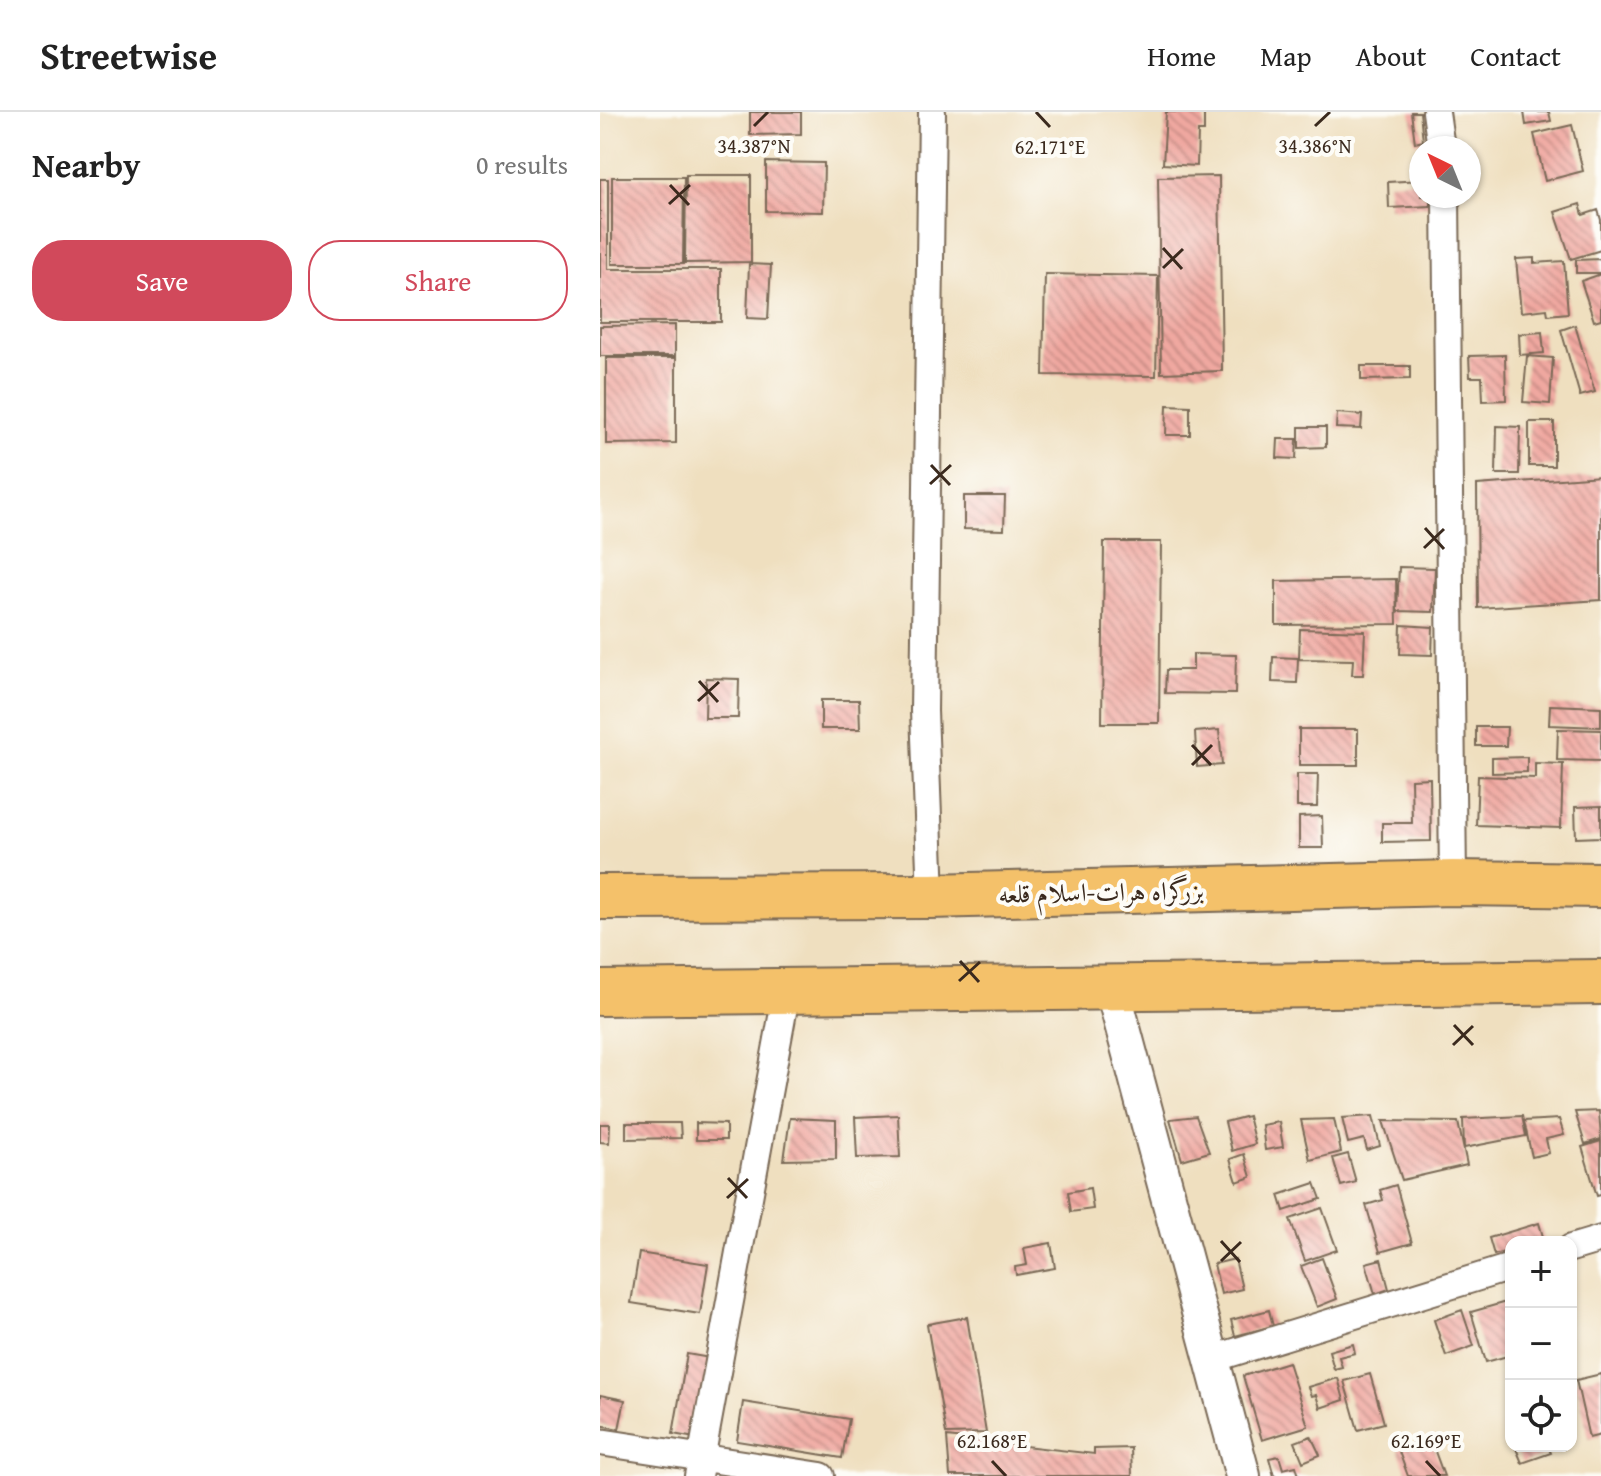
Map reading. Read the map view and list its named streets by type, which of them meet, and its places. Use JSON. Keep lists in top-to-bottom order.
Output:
{
  "streets": {
    "highway": ["بزرگراه هرات-اسلام قلعه"]
  },
  "north": "top left",
  "page": {
    "header": "Streetwise",
    "nav": [
      "Home",
      "Map",
      "About",
      "Contact"
    ],
    "heading": ["Nearby", "0 results"],
    "buttons": ["Save", "Share"],
    "map_buttons": ["+", "−"]
  },
  "coordinates": [
    "34.387°N",
    "34.386°N",
    "62.171°E",
    "62.168°E",
    "62.169°E"
  ]
}
